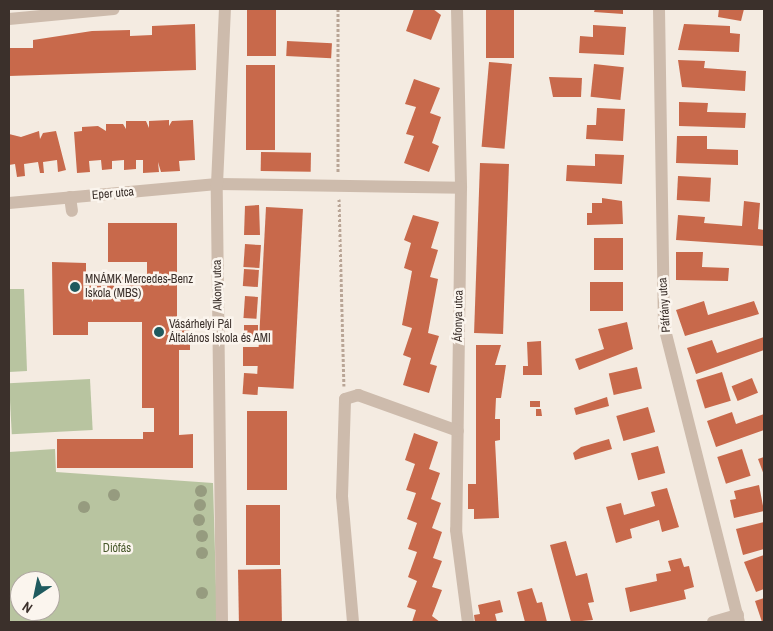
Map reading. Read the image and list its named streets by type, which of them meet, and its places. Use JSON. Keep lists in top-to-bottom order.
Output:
{
  "streets": {
    "street": [
      "Eper utca",
      "Alkony utca",
      "Páfrány utca",
      "Áfonya utca"
    ]
  },
  "crossings": [
    ["Eper utca", "Alkony utca"],
    ["Eper utca", "Áfonya utca"]
  ],
  "parks": ["Diófás"],
  "places": ["MNÁMK Mercedes-Benz Iskola (MBS)", "Vásárhelyi Pál Általános Iskola és AMI"],
  "north": "bottom left"
}
